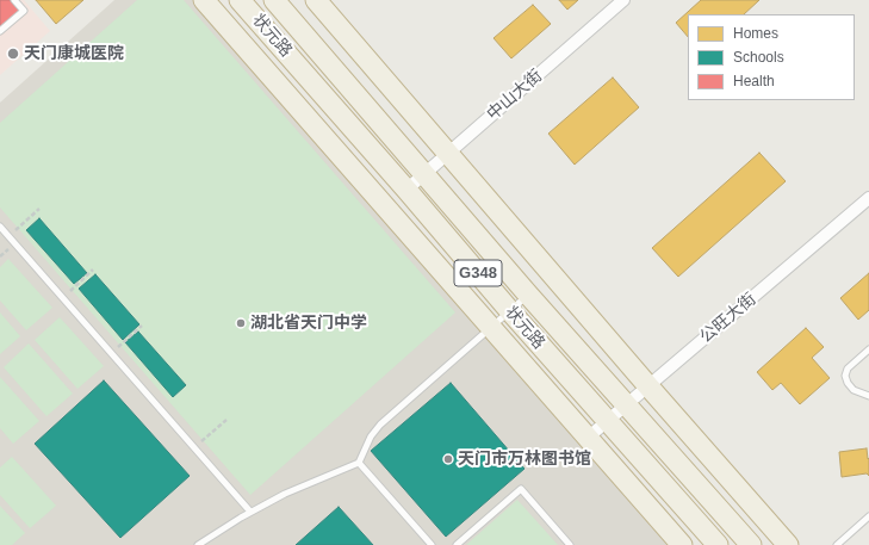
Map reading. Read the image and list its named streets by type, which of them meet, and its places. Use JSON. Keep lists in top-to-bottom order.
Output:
{
  "streets": {
    "highway": ["状元路", "G348"],
    "street": ["中山大街", "公旺大街"]
  },
  "crossings": [
    ["状元路", "中山大街"],
    ["状元路", "公旺大街"]
  ],
  "places": ["天门康城医院", "湖北省天门中学", "天门市万林图书馆"],
  "legend": ["Homes", "Schools", "Health"]
}
